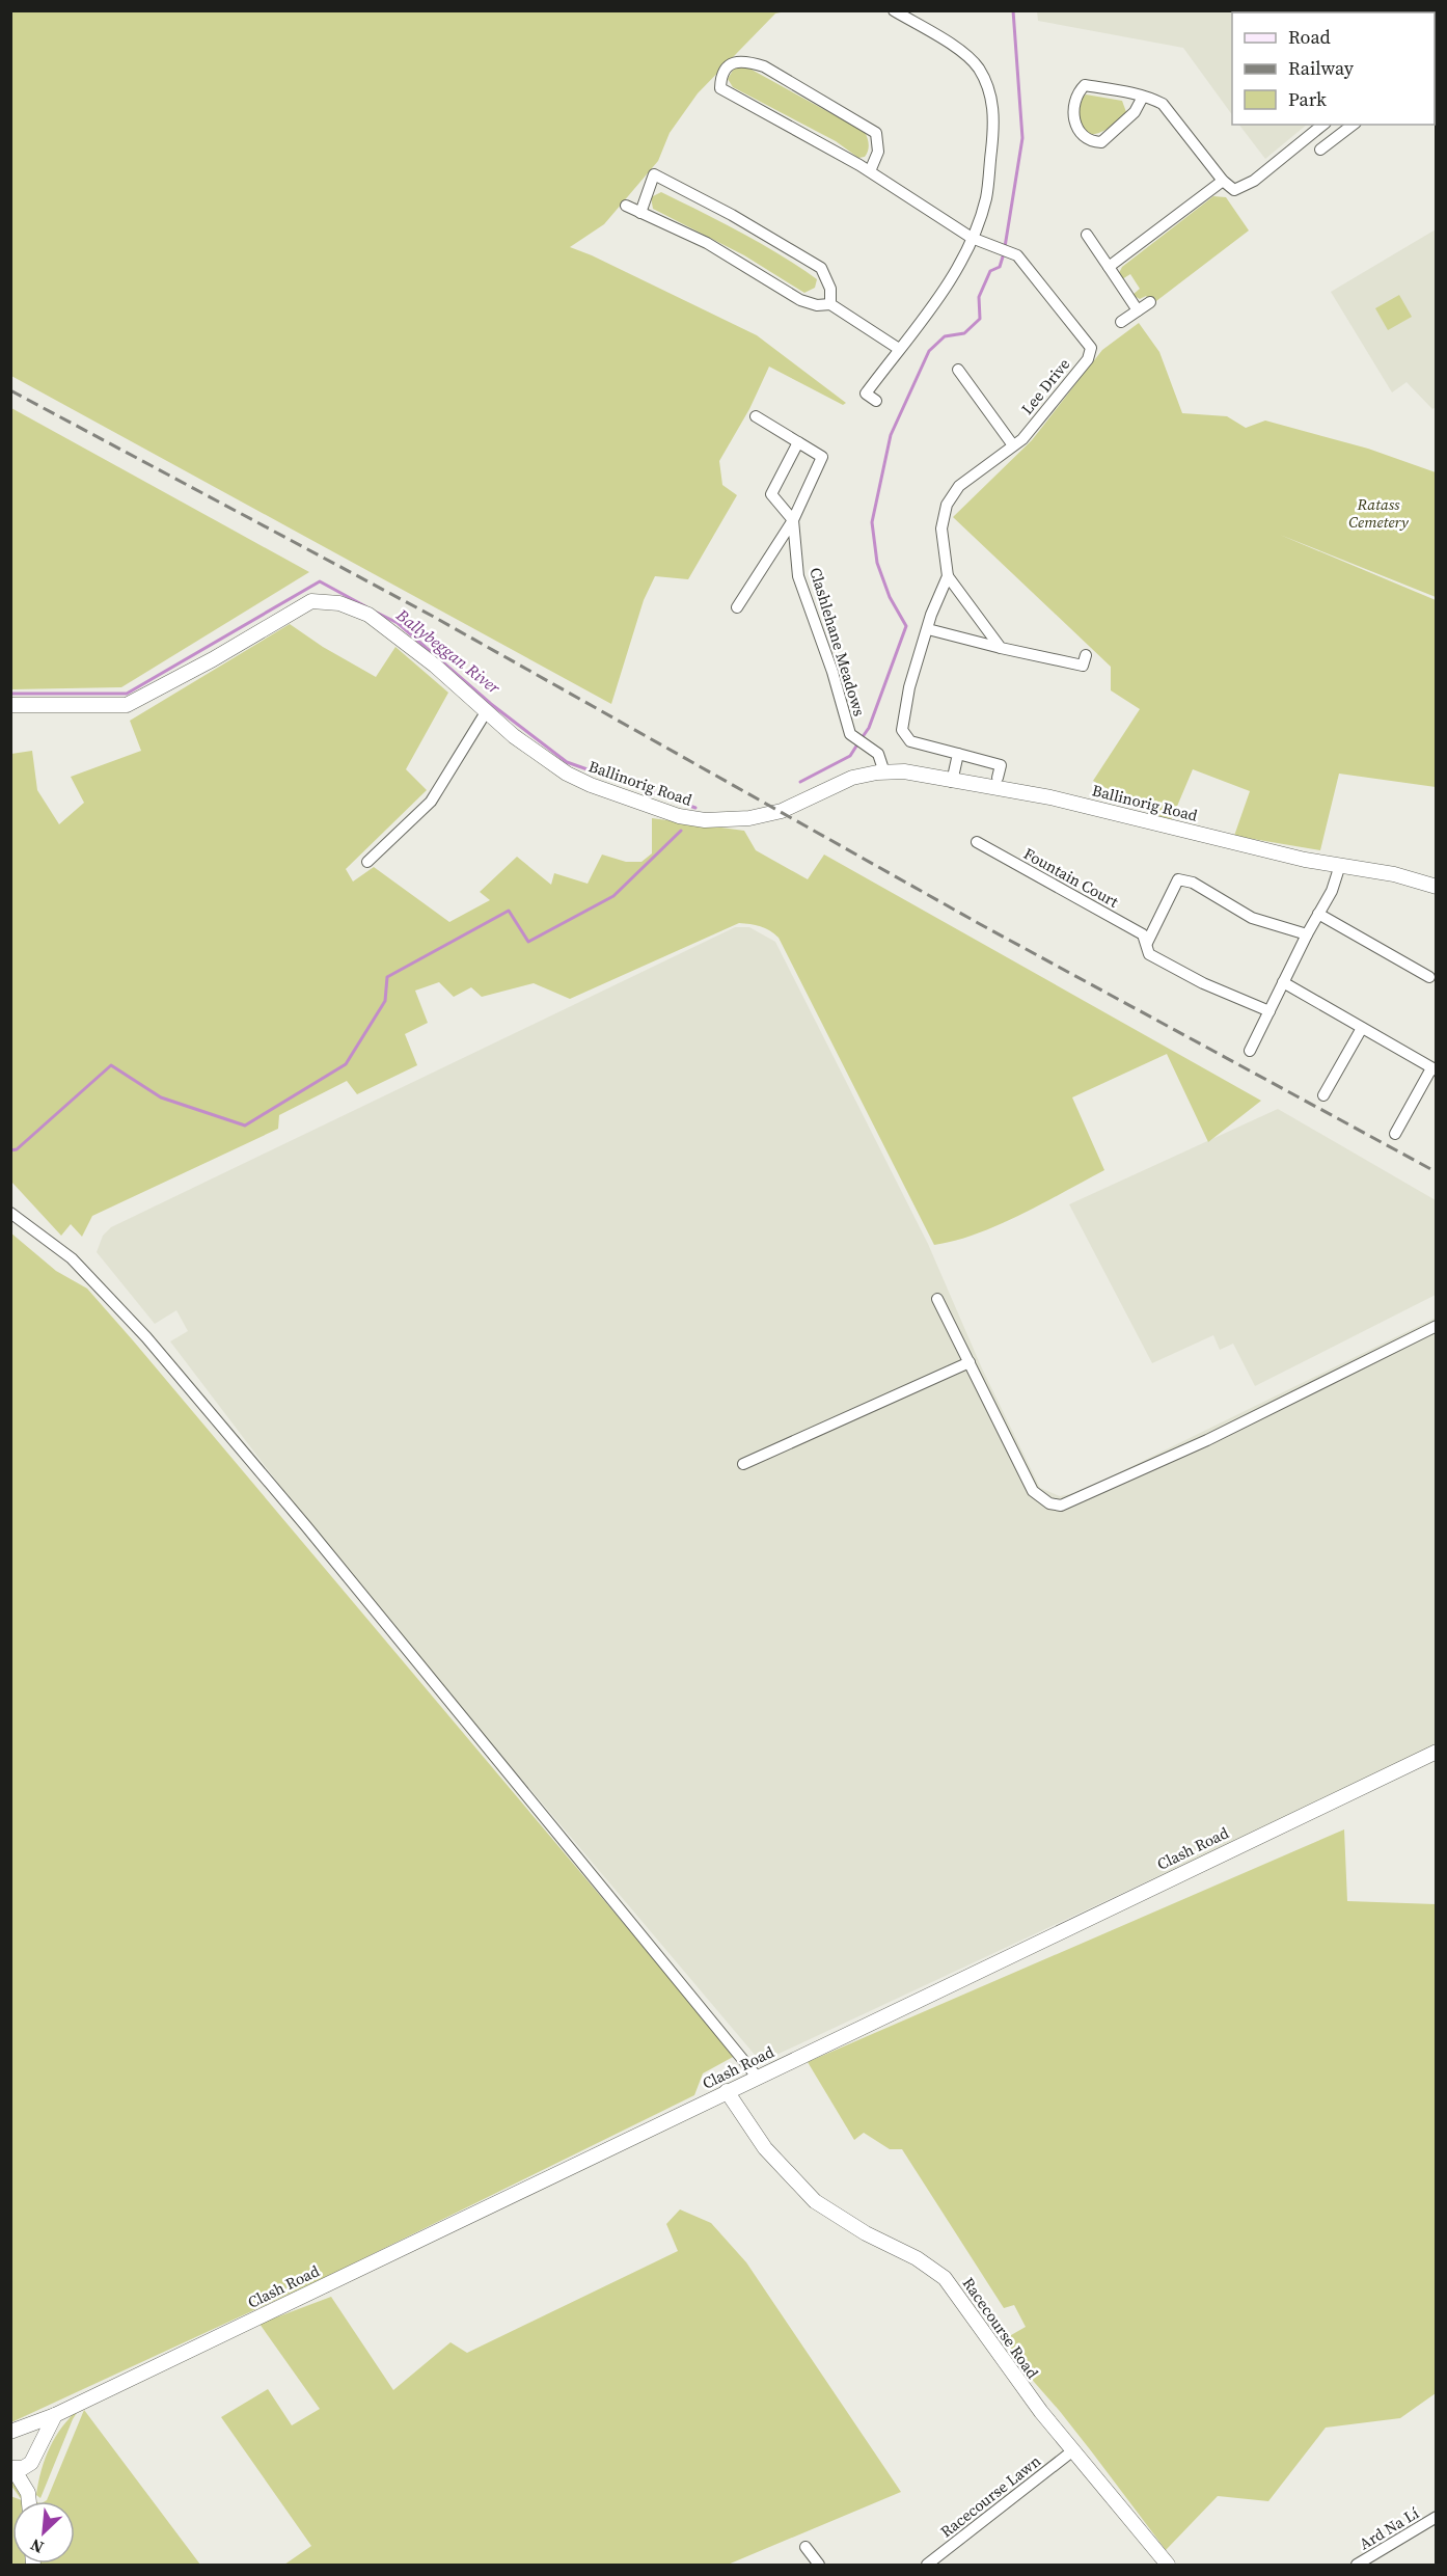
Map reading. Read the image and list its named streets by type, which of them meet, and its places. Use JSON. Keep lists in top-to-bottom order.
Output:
{
  "streets": {
    "street": [
      "Lee Drive",
      "Clashlehane Meadows",
      "Ballinorig Road",
      "Fountain Court",
      "Clash Road",
      "Racecourse Road",
      "Racecourse Lawn",
      "Ard Na Lí"
    ]
  },
  "crossings": [
    ["Clashlehane Meadows", "Ballinorig Road"],
    ["Clash Road", "Racecourse Road"],
    ["Racecourse Road", "Racecourse Lawn"]
  ],
  "water": ["Ballybeggan River"],
  "parks": ["Ratass Cemetery"],
  "legend": ["Road", "Railway", "Park"],
  "north": "bottom left"
}
